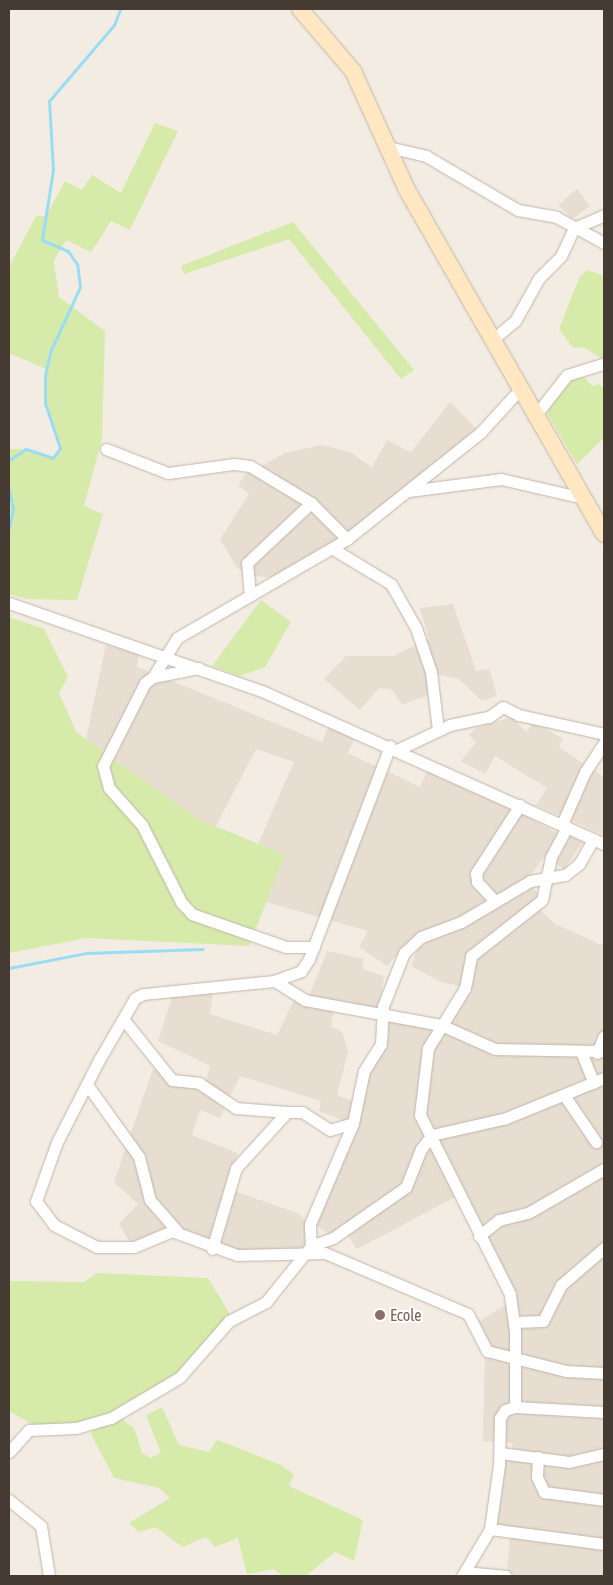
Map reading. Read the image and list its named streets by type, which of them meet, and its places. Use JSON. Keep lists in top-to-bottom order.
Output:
{
  "places": ["Ecole"]
}
